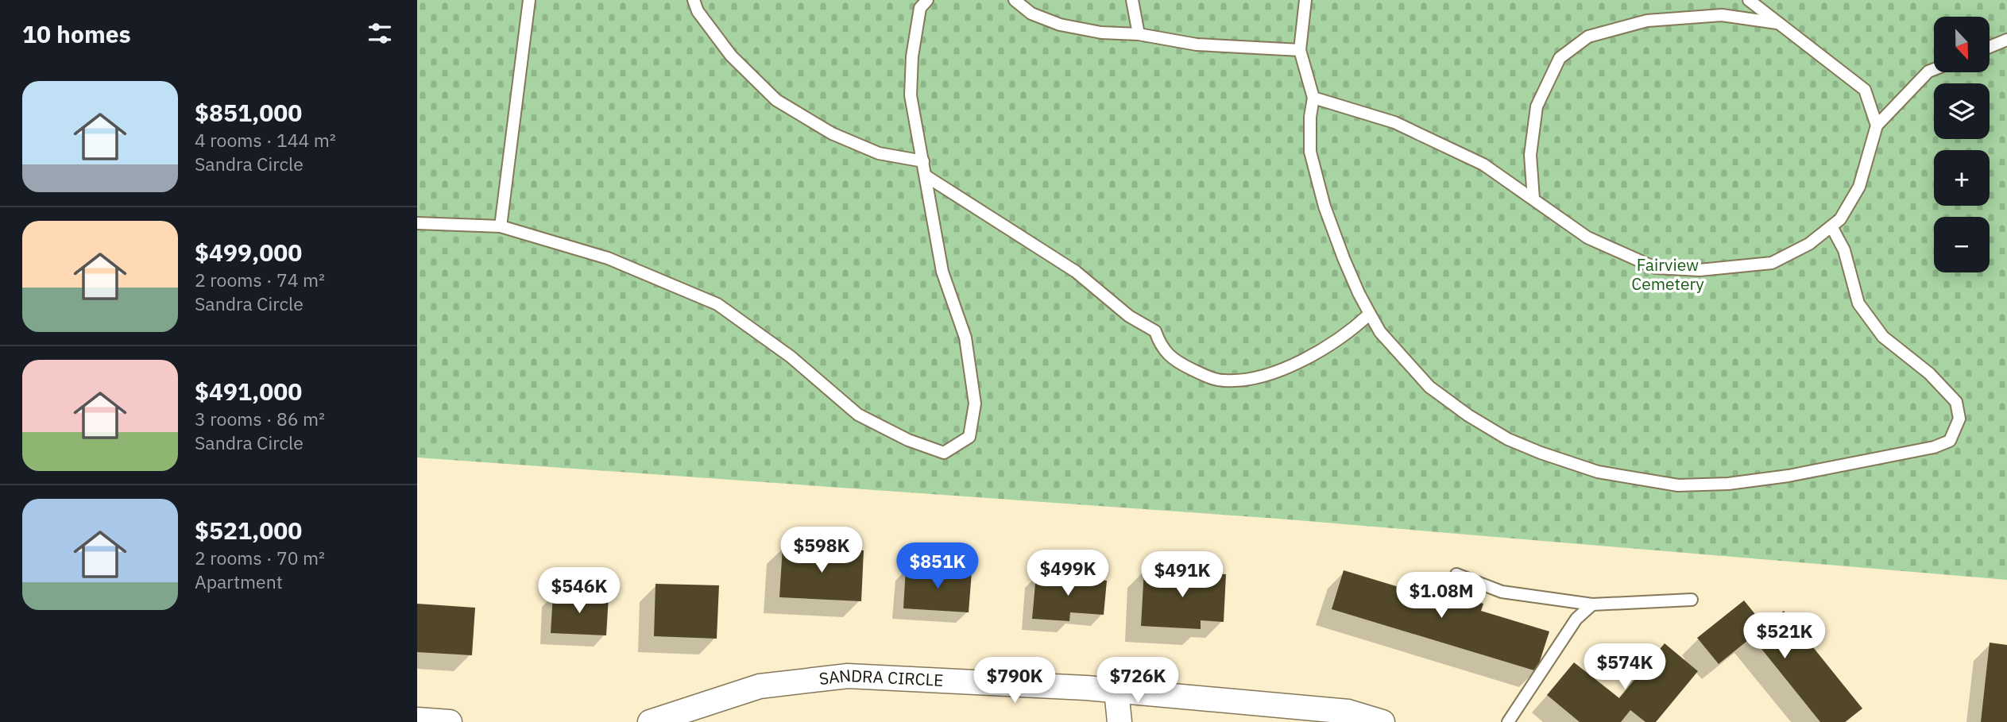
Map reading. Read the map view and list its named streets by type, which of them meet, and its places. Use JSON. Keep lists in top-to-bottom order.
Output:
{
  "streets": {
    "street": ["SANDRA CIRCLE"]
  },
  "parks": ["Fairview Cemetery"],
  "north": "bottom",
  "page": {
    "heading": "10 homes",
    "map_buttons": ["+", "−"],
    "list": [
      {
        "name": "$851,000",
        "note": "4 rooms · 144 m² · Sandra Circle"
      },
      {
        "name": "$499,000",
        "note": "2 rooms · 74 m² · Sandra Circle"
      },
      {
        "name": "$491,000",
        "note": "3 rooms · 86 m² · Sandra Circle"
      },
      {
        "name": "$521,000",
        "note": "2 rooms · 70 m² · Apartment"
      }
    ],
    "price": [
      "$598K",
      "$851K",
      "$499K",
      "$491K",
      "$546K",
      "$1.08M",
      "$521K",
      "$574K",
      "$790K",
      "$726K"
    ]
  }
}
